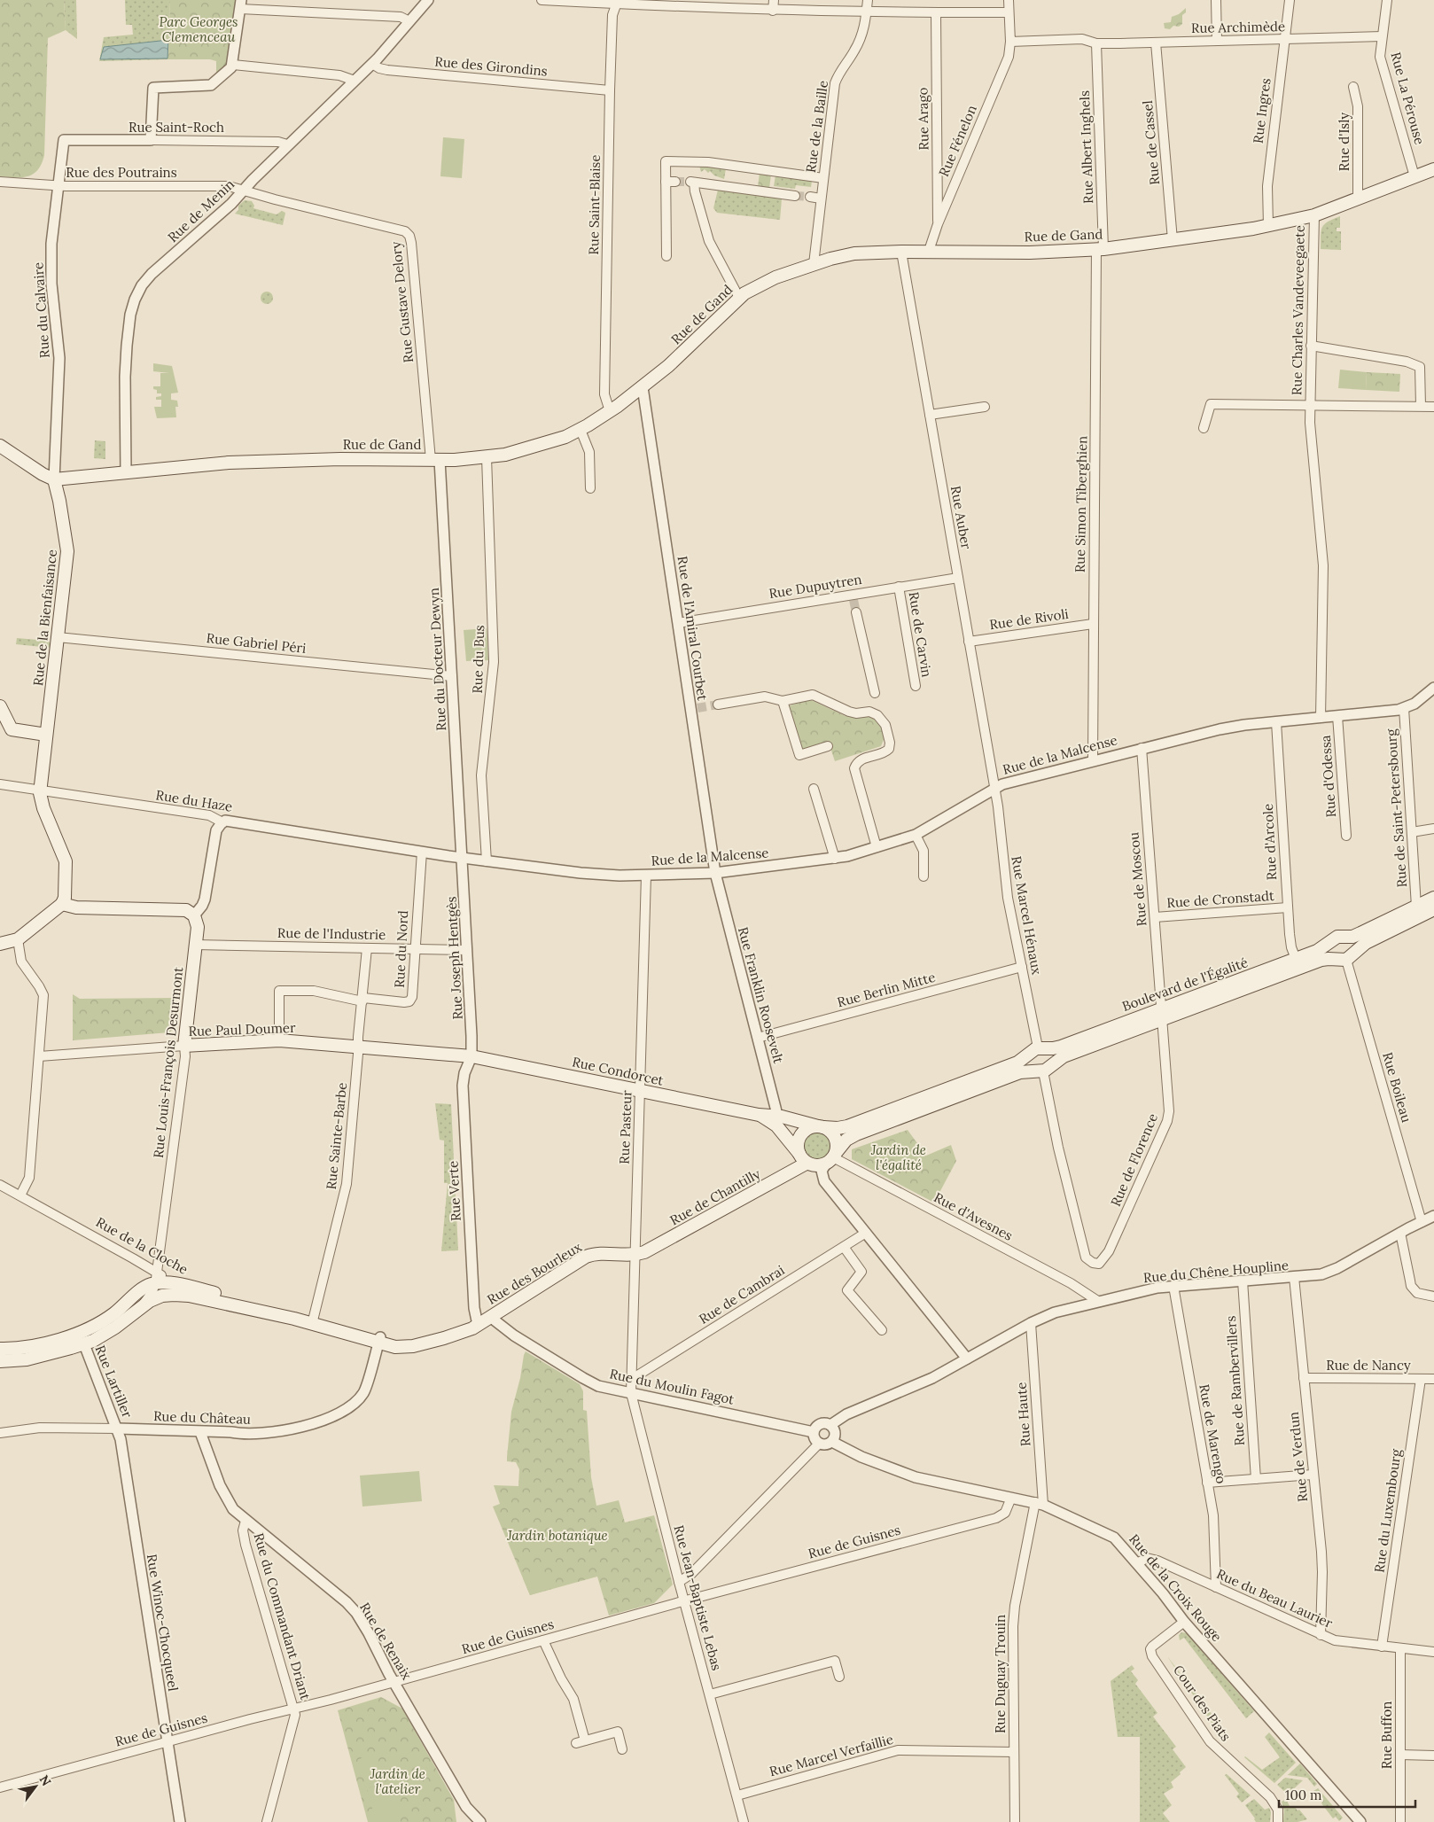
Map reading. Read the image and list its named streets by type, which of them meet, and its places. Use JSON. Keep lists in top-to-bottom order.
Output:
{
  "streets": {
    "main road": [
      "Rue de Gand",
      "Rue de la Bienfaisance",
      "Boulevard de l'Égalité",
      "Rue Paul Doumer",
      "Rue Louis-François Desurmont",
      "Rue Condorcet",
      "Rue de Chantilly",
      "Rue de la Cloche",
      "Rue des Bourleux"
    ],
    "street": [
      "Rue Archimède",
      "Rue des Girondins",
      "Rue La Pérouse",
      "Rue Ingres",
      "Rue Arago",
      "Rue de la Baille",
      "Rue Saint-Roch",
      "Rue Fénelon",
      "Rue d'Isly",
      "Rue de Cassel",
      "Rue Albert Inghels",
      "Rue des Poutrains",
      "Rue Saint-Blaise",
      "Rue de Menin",
      "Rue Gustave Delory",
      "Rue du Calvaire",
      "Rue Charles Vandeveegaete",
      "Rue Simon Tiberghien",
      "Rue Auber",
      "Rue Dupuytren",
      "Rue de Rivoli",
      "Rue de l'Amiral Courbet",
      "Rue de Carvin",
      "Rue Gabriel Péri",
      "Rue du Docteur Dewyn",
      "Rue du Bus",
      "Rue de la Malcense",
      "Rue d'Odessa",
      "Rue du Haze",
      "Rue de Saint-Petersbourg",
      "Rue d'Arcole",
      "Rue de Moscou",
      "Rue de Cronstadt",
      "Rue Marcel Hénaux",
      "Rue de l'Industrie",
      "Rue du Nord",
      "Rue Joseph Hentgès",
      "Rue Berlin Mitte",
      "Rue Franklin Roosevelt",
      "Rue Boileau",
      "Rue Pasteur",
      "Rue Sainte-Barbe",
      "Rue de Florence",
      "Rue Verte",
      "Rue d'Avesnes",
      "Rue du Chêne Houpline",
      "Rue de Cambrai",
      "Rue de Nancy",
      "Rue de Rambervillers",
      "Rue Lartiller",
      "Rue du Moulin Fagot",
      "Rue Haute",
      "Rue du Château",
      "Rue de Marengo",
      "Rue de Verdun",
      "Rue du Luxembourg",
      "Rue de Guisnes",
      "Rue de la Croix Rouge",
      "Rue Jean-Baptiste Lebas",
      "Rue du Beau Laurier",
      "Rue du Commandant Driant",
      "Rue Winoc-Chocqueel",
      "Rue de Renaix",
      "Rue Duguay Trouin",
      "Cour des Piats",
      "Rue Buffon",
      "Rue Marcel Verfaillie"
    ]
  },
  "crossings": [
    ["Rue Archimède", "Rue La Pérouse"],
    ["Rue Archimède", "Rue Ingres"],
    ["Rue Archimède", "Rue Fénelon"],
    ["Rue Archimède", "Rue de Cassel"],
    ["Rue Archimède", "Rue Albert Inghels"],
    ["Rue des Girondins", "Rue Saint-Blaise"],
    ["Rue des Girondins", "Rue de Menin"],
    ["Rue La Pérouse", "Rue de Gand"],
    ["Rue Ingres", "Rue de Gand"],
    ["Rue Arago", "Rue Fénelon"],
    ["Rue de la Baille", "Rue de Gand"],
    ["Rue Saint-Roch", "Rue de Menin"],
    ["Rue Saint-Roch", "Rue du Calvaire"],
    ["Rue Fénelon", "Rue de Gand"],
    ["Rue d'Isly", "Rue de Gand"],
    ["Rue de Cassel", "Rue de Gand"],
    ["Rue Albert Inghels", "Rue de Gand"],
    ["Rue Albert Inghels", "Rue Simon Tiberghien"],
    ["Rue des Poutrains", "Rue de Menin"],
    ["Rue des Poutrains", "Rue Gustave Delory"],
    ["Rue des Poutrains", "Rue du Calvaire"],
    ["Rue Saint-Blaise", "Rue de Gand"],
    ["Rue de Menin", "Rue de Gand"],
    ["Rue de Menin", "Rue Gustave Delory"],
    ["Rue de Gand", "Rue Gustave Delory"],
    ["Rue de Gand", "Rue du Calvaire"],
    ["Rue de Gand", "Rue Charles Vandeveegaete"],
    ["Rue de Gand", "Rue Simon Tiberghien"],
    ["Rue de Gand", "Rue Auber"],
    ["Rue de Gand", "Rue de la Bienfaisance"],
    ["Rue de Gand", "Rue de l'Amiral Courbet"],
    ["Rue de Gand", "Rue du Docteur Dewyn"],
    ["Rue de Gand", "Rue du Bus"],
    ["Rue Gustave Delory", "Rue du Docteur Dewyn"],
    ["Rue du Calvaire", "Rue de la Bienfaisance"],
    ["Rue Charles Vandeveegaete", "Rue de la Malcense"],
    ["Rue Simon Tiberghien", "Rue de Rivoli"],
    ["Rue Simon Tiberghien", "Rue de la Malcense"],
    ["Rue Auber", "Rue Dupuytren"],
    ["Rue Auber", "Rue de Rivoli"],
    ["Rue Auber", "Rue de la Malcense"],
    ["Rue Auber", "Rue Marcel Hénaux"],
    ["Rue Dupuytren", "Rue de l'Amiral Courbet"],
    ["Rue Dupuytren", "Rue de Carvin"],
    ["Rue de la Bienfaisance", "Rue Gabriel Péri"],
    ["Rue de la Bienfaisance", "Rue du Haze"],
    ["Rue de l'Amiral Courbet", "Rue de la Malcense"],
    ["Rue de l'Amiral Courbet", "Rue Franklin Roosevelt"],
    ["Rue Gabriel Péri", "Rue du Docteur Dewyn"],
    ["Rue du Docteur Dewyn", "Rue de la Malcense"],
    ["Rue du Docteur Dewyn", "Rue du Haze"],
    ["Rue du Docteur Dewyn", "Rue Joseph Hentgès"],
    ["Rue du Bus", "Rue de la Malcense"],
    ["Rue de la Malcense", "Rue d'Odessa"],
    ["Rue de la Malcense", "Rue du Haze"],
    ["Rue de la Malcense", "Rue de Saint-Petersbourg"],
    ["Rue de la Malcense", "Rue d'Arcole"],
    ["Rue de la Malcense", "Rue de Moscou"],
    ["Rue de la Malcense", "Rue Marcel Hénaux"],
    ["Rue de la Malcense", "Rue Joseph Hentgès"],
    ["Rue de la Malcense", "Rue Franklin Roosevelt"],
    ["Rue de la Malcense", "Rue Pasteur"],
    ["Rue du Haze", "Rue du Nord"],
    ["Rue du Haze", "Rue Joseph Hentgès"],
    ["Rue d'Arcole", "Rue de Cronstadt"],
    ["Rue d'Arcole", "Boulevard de l'Égalité"],
    ["Rue de Moscou", "Rue de Cronstadt"],
    ["Rue de Moscou", "Boulevard de l'Égalité"],
    ["Rue de Moscou", "Rue de Florence"],
    ["Rue Marcel Hénaux", "Boulevard de l'Égalité"],
    ["Rue Marcel Hénaux", "Rue Berlin Mitte"],
    ["Rue de l'Industrie", "Rue du Nord"],
    ["Rue de l'Industrie", "Rue Joseph Hentgès"],
    ["Rue de l'Industrie", "Rue Louis-François Desurmont"],
    ["Rue de l'Industrie", "Rue Sainte-Barbe"],
    ["Rue du Nord", "Rue Sainte-Barbe"],
    ["Rue Joseph Hentgès", "Rue Paul Doumer"],
    ["Rue Joseph Hentgès", "Rue Condorcet"],
    ["Rue Joseph Hentgès", "Rue Verte"],
    ["Boulevard de l'Égalité", "Rue Condorcet"],
    ["Boulevard de l'Égalité", "Rue Boileau"],
    ["Boulevard de l'Égalité", "Rue de Florence"],
    ["Boulevard de l'Égalité", "Rue de Chantilly"],
    ["Boulevard de l'Égalité", "Rue d'Avesnes"],
    ["Rue Berlin Mitte", "Rue Franklin Roosevelt"],
    ["Rue Franklin Roosevelt", "Rue Condorcet"],
    ["Rue Paul Doumer", "Rue Louis-François Desurmont"],
    ["Rue Paul Doumer", "Rue Condorcet"],
    ["Rue Paul Doumer", "Rue Sainte-Barbe"],
    ["Rue Paul Doumer", "Rue Verte"],
    ["Rue Louis-François Desurmont", "Rue de la Cloche"],
    ["Rue Condorcet", "Rue Pasteur"],
    ["Rue Condorcet", "Rue Verte"],
    ["Rue Condorcet", "Rue de Chantilly"],
    ["Rue Condorcet", "Rue d'Avesnes"],
    ["Rue Boileau", "Rue du Chêne Houpline"],
    ["Rue Pasteur", "Rue de Chantilly"],
    ["Rue Pasteur", "Rue des Bourleux"],
    ["Rue Pasteur", "Rue de Cambrai"],
    ["Rue Pasteur", "Rue Jean-Baptiste Lebas"],
    ["Rue Sainte-Barbe", "Rue de la Cloche"],
    ["Rue Verte", "Rue des Bourleux"],
    ["Rue de Chantilly", "Rue d'Avesnes"],
    ["Rue de Chantilly", "Rue des Bourleux"],
    ["Rue d'Avesnes", "Rue du Chêne Houpline"],
    ["Rue de la Cloche", "Rue du Château"],
    ["Rue du Chêne Houpline", "Rue de Rambervillers"],
    ["Rue du Chêne Houpline", "Rue du Moulin Fagot"],
    ["Rue du Chêne Houpline", "Rue Haute"],
    ["Rue du Chêne Houpline", "Rue de Marengo"],
    ["Rue du Chêne Houpline", "Rue de Verdun"],
    ["Rue du Chêne Houpline", "Rue de la Croix Rouge"],
    ["Rue des Bourleux", "Rue du Moulin Fagot"],
    ["Rue de Cambrai", "Rue Jean-Baptiste Lebas"],
    ["Rue de Nancy", "Rue de Verdun"],
    ["Rue de Nancy", "Rue du Luxembourg"],
    ["Rue Lartiller", "Rue du Château"],
    ["Rue Lartiller", "Rue Winoc-Chocqueel"],
    ["Rue du Moulin Fagot", "Rue de la Croix Rouge"],
    ["Rue du Moulin Fagot", "Rue Jean-Baptiste Lebas"],
    ["Rue Haute", "Rue de la Croix Rouge"],
    ["Rue Haute", "Rue Duguay Trouin"],
    ["Rue du Château", "Rue Winoc-Chocqueel"],
    ["Rue du Château", "Rue de Renaix"],
    ["Rue de Marengo", "Rue du Beau Laurier"],
    ["Rue de Verdun", "Rue du Beau Laurier"],
    ["Rue du Luxembourg", "Rue du Beau Laurier"],
    ["Rue de Guisnes", "Rue de la Croix Rouge"],
    ["Rue de Guisnes", "Rue Jean-Baptiste Lebas"],
    ["Rue de Guisnes", "Rue du Commandant Driant"],
    ["Rue de Guisnes", "Rue Winoc-Chocqueel"],
    ["Rue de Guisnes", "Rue de Renaix"],
    ["Rue de la Croix Rouge", "Rue du Beau Laurier"],
    ["Rue de la Croix Rouge", "Rue Duguay Trouin"],
    ["Rue de la Croix Rouge", "Cour des Piats"],
    ["Rue Jean-Baptiste Lebas", "Rue Marcel Verfaillie"],
    ["Rue du Beau Laurier", "Rue Buffon"],
    ["Rue du Commandant Driant", "Rue de Renaix"],
    ["Rue Duguay Trouin", "Rue Marcel Verfaillie"]
  ],
  "parks": [
    "Parc Georges Clemenceau",
    "Jardin de l'égalité",
    "Jardin botanique",
    "Jardin de l'atelier"
  ],
  "scale_bar": "100 m",
  "north": "top right"
}
